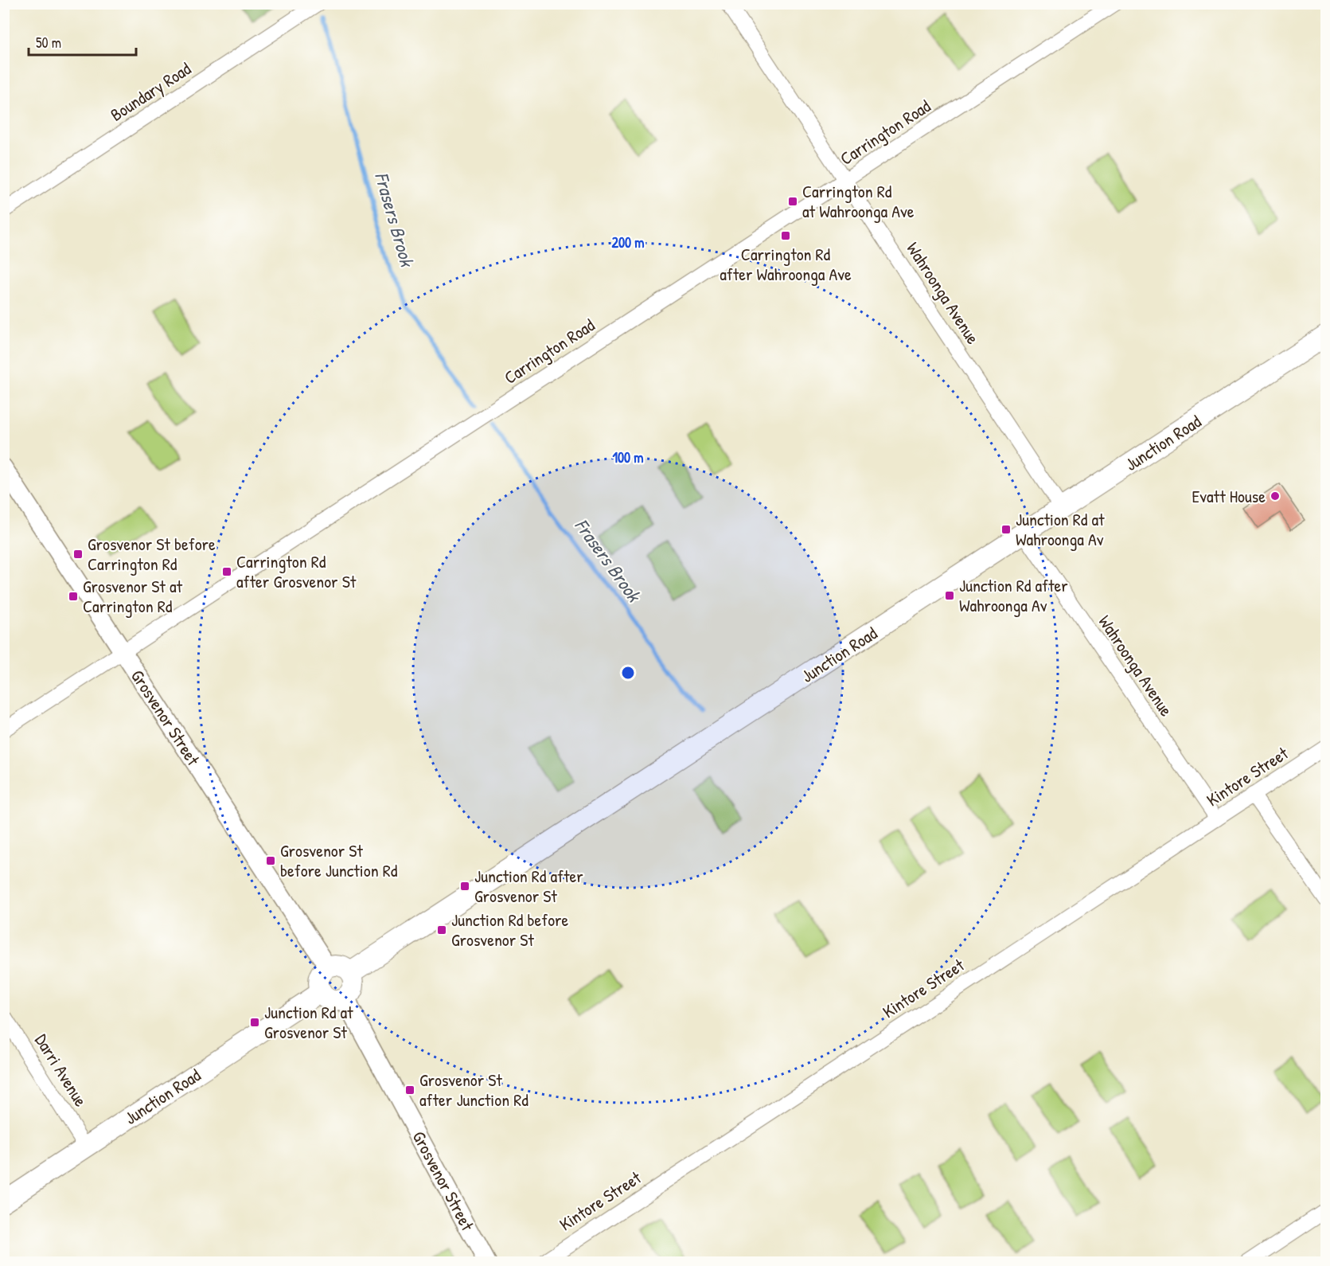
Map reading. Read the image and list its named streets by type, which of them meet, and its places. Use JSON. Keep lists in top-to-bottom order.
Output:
{
  "streets": {
    "main road": ["Junction Road"],
    "street": [
      "Boundary Road",
      "Carrington Road",
      "Wahroonga Avenue",
      "Grosvenor Street",
      "Kintore Street",
      "Darri Avenue"
    ]
  },
  "crossings": [
    ["Carrington Road", "Wahroonga Avenue"],
    ["Carrington Road", "Grosvenor Street"],
    ["Wahroonga Avenue", "Junction Road"],
    ["Wahroonga Avenue", "Kintore Street"],
    ["Junction Road", "Grosvenor Street"],
    ["Junction Road", "Darri Avenue"]
  ],
  "water": ["Frasers Brook"],
  "places": {
    "transit": [
      "Carrington Rd at Wahroonga Ave",
      "Carrington Rd after Wahroonga Ave",
      "Junction Rd at Wahroonga Av",
      "Grosvenor St before Carrington Rd",
      "Carrington Rd after Grosvenor St",
      "Junction Rd after Wahroonga Av",
      "Grosvenor St at Carrington Rd",
      "Grosvenor St before Junction Rd",
      "Junction Rd after Grosvenor St",
      "Junction Rd before Grosvenor St",
      "Junction Rd at Grosvenor St",
      "Grosvenor St after Junction Rd"
    ],
    "other": ["Evatt House"]
  },
  "scale_bar": "50 m",
  "rings": ["200 m", "100 m"]
}
